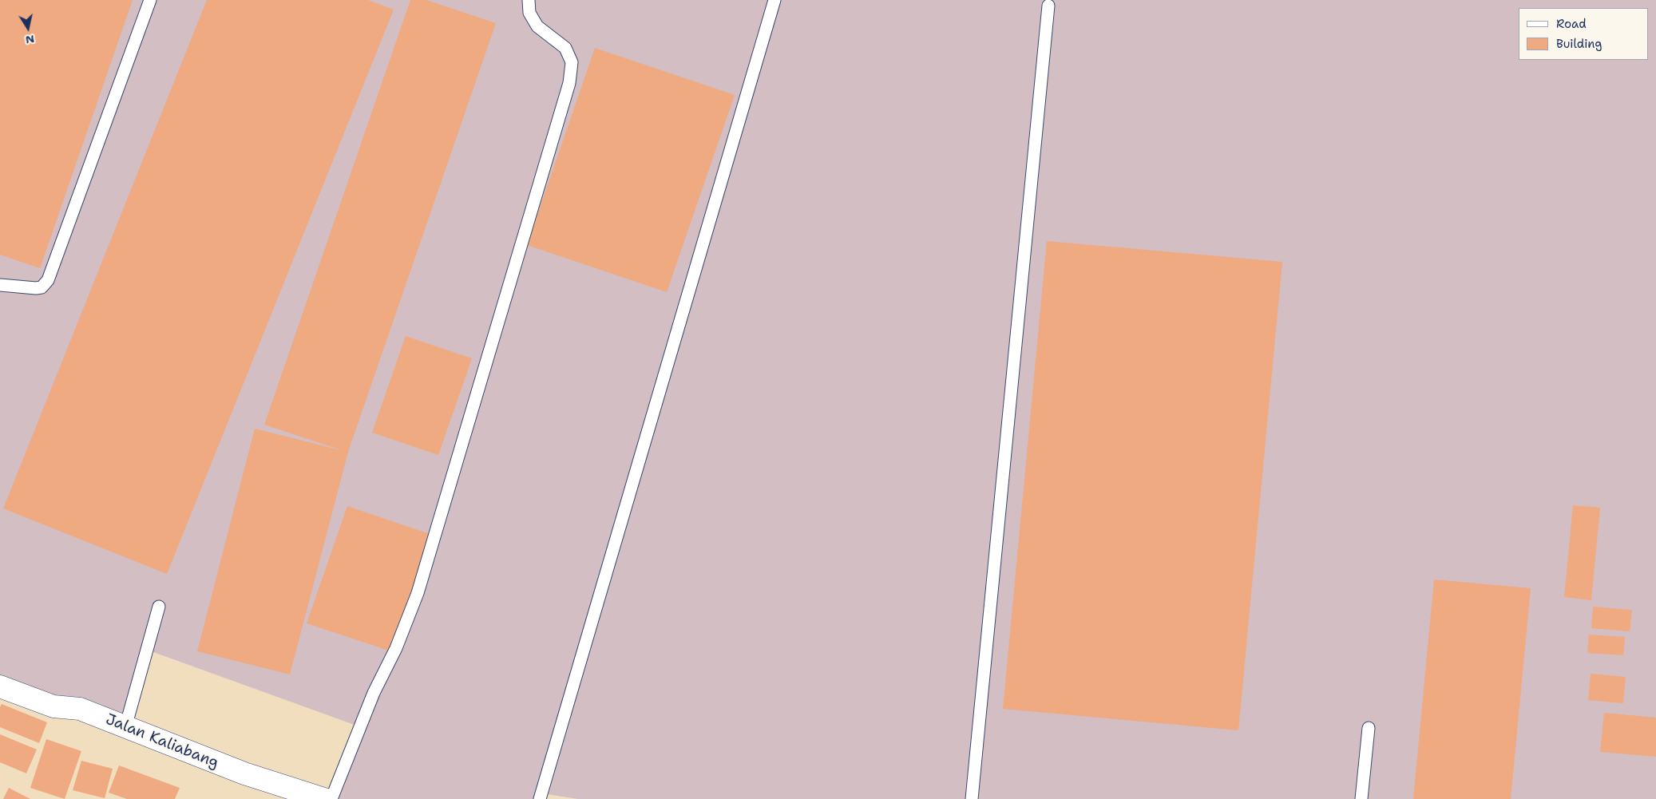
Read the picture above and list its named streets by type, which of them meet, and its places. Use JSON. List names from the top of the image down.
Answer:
{
  "streets": {
    "main road": ["Jalan Kaliabang"]
  },
  "legend": ["Road", "Building"],
  "north": "bottom"
}
